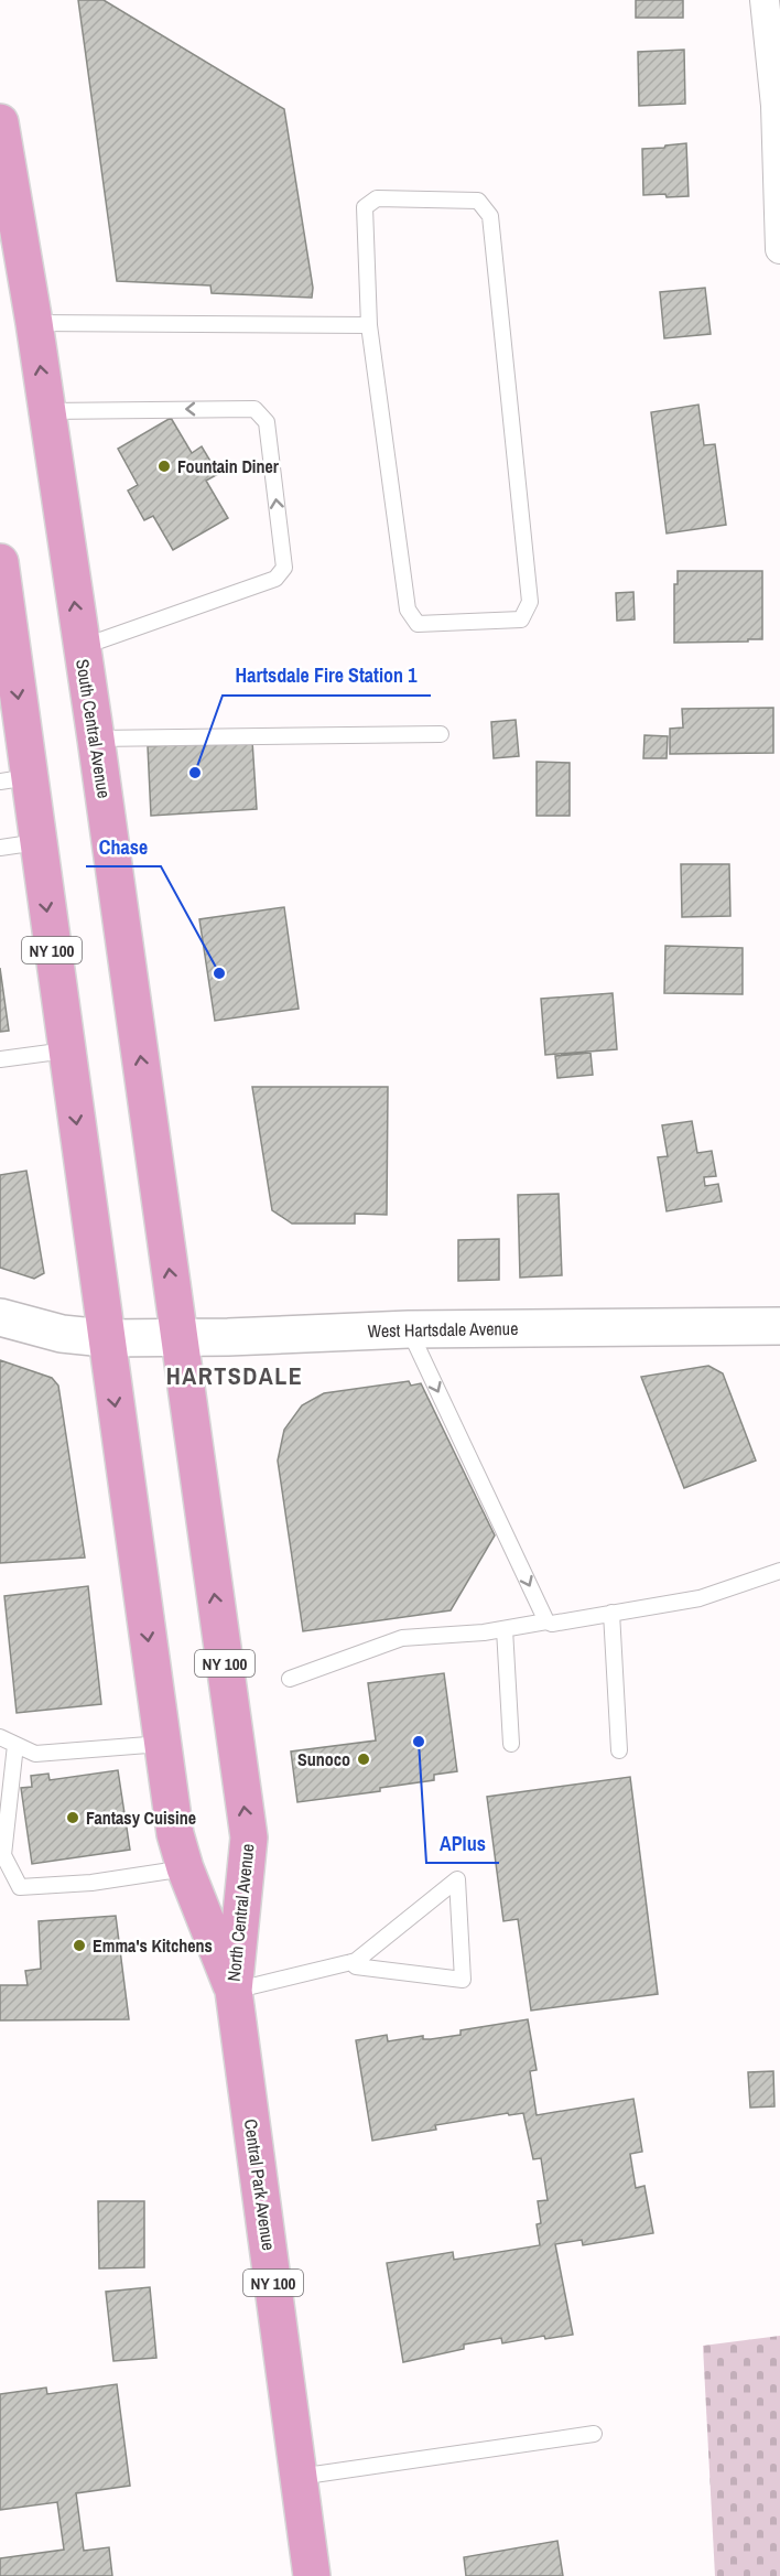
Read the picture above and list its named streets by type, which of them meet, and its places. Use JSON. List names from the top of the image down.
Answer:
{
  "streets": {
    "main road": [
      "South Central Avenue",
      "NY 100",
      "West Hartsdale Avenue",
      "North Central Avenue",
      "Central Park Avenue"
    ]
  },
  "crossings": [
    ["South Central Avenue", "West Hartsdale Avenue"],
    ["South Central Avenue", "North Central Avenue"],
    ["NY 100", "West Hartsdale Avenue"],
    ["NY 100", "North Central Avenue"],
    ["West Hartsdale Avenue", "North Central Avenue"],
    ["North Central Avenue", "Central Park Avenue"]
  ],
  "districts": ["HARTSDALE"],
  "places": [
    "Fountain Diner",
    "Hartsdale Fire Station 1",
    "Chase",
    "APlus",
    "Sunoco",
    "Fantasy Cuisine",
    "Emma's Kitchens"
  ]
}
